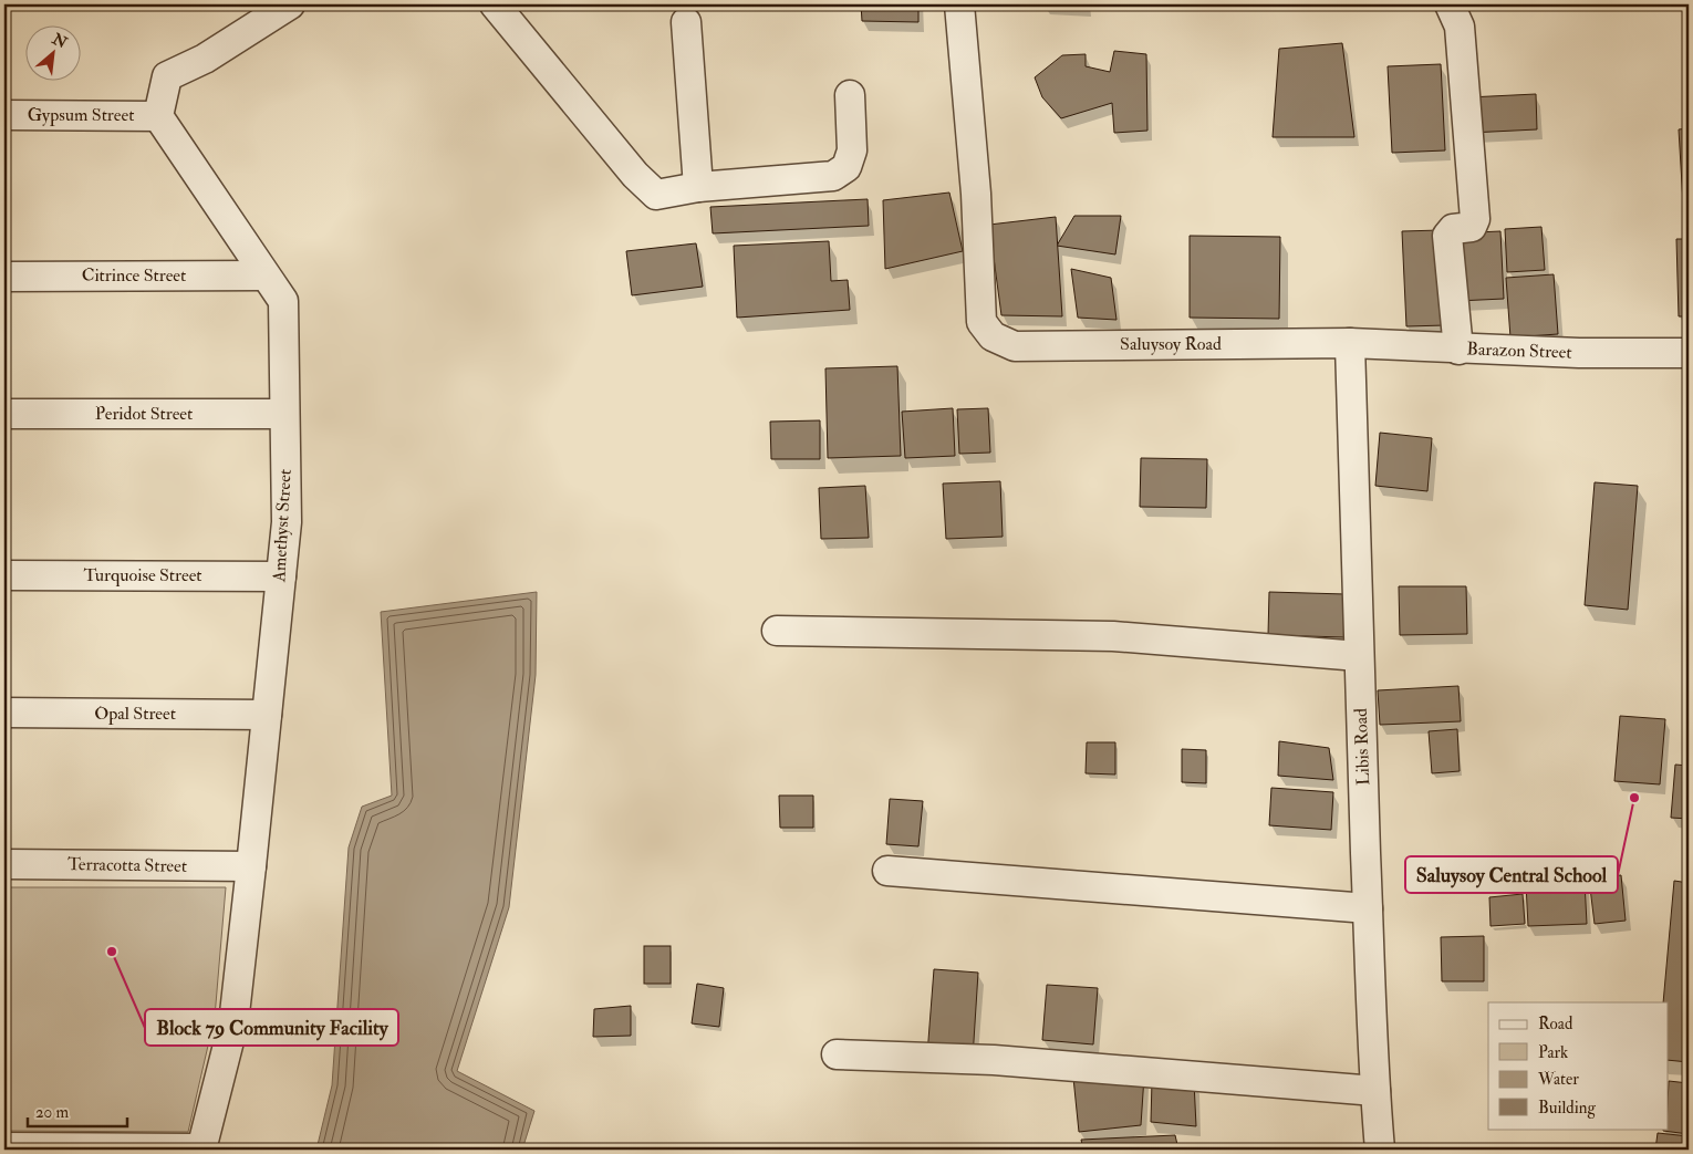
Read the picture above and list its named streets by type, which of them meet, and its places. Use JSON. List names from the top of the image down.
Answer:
{
  "streets": {
    "street": [
      "Gypsum Street",
      "Citrince Street",
      "Saluysoy Road",
      "Barazon Street",
      "Peridot Street",
      "Amethyst Street",
      "Turquoise Street",
      "Opal Street",
      "Libis Road",
      "Terracotta Street"
    ]
  },
  "crossings": [
    ["Gypsum Street", "Amethyst Street"],
    ["Citrince Street", "Amethyst Street"],
    ["Saluysoy Road", "Barazon Street"],
    ["Saluysoy Road", "Libis Road"],
    ["Barazon Street", "Libis Road"],
    ["Peridot Street", "Amethyst Street"],
    ["Amethyst Street", "Turquoise Street"],
    ["Amethyst Street", "Opal Street"],
    ["Amethyst Street", "Terracotta Street"]
  ],
  "places": ["Saluysoy Central School", "Block 79 Community Facility"],
  "legend": [
    "Road",
    "Park",
    "Water",
    "Building"
  ],
  "scale_bar": "20 m",
  "north": "top right"
}
